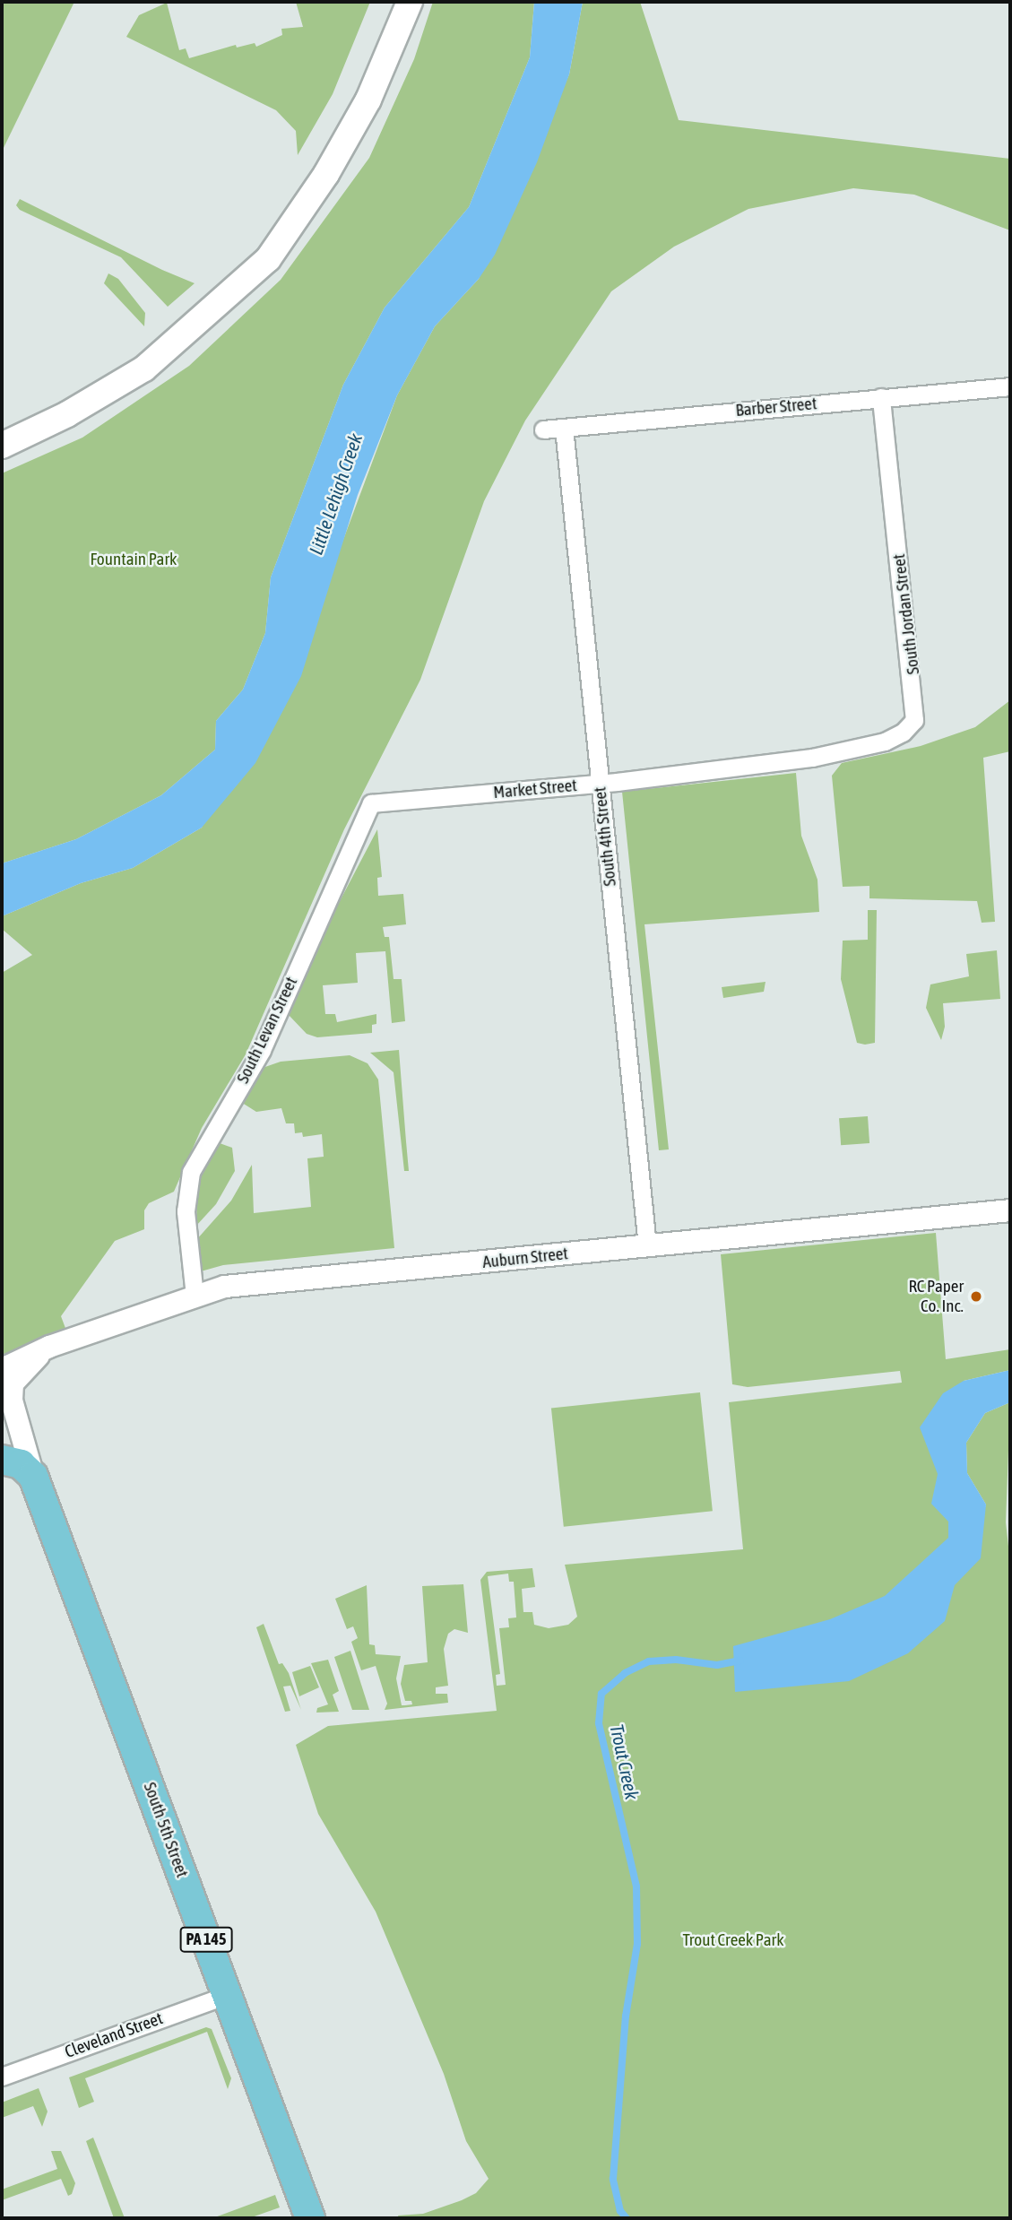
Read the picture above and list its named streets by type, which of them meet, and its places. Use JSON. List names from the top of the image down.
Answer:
{
  "streets": {
    "main road": ["South 5th Street", "PA 145"],
    "street": [
      "Barber Street",
      "South Jordan Street",
      "Market Street",
      "South 4th Street",
      "South Levan Street",
      "Auburn Street",
      "Cleveland Street"
    ]
  },
  "crossings": [
    ["Barber Street", "South Jordan Street"],
    ["Barber Street", "South 4th Street"],
    ["South Jordan Street", "Market Street"],
    ["Market Street", "South 4th Street"],
    ["Market Street", "South Levan Street"],
    ["South 4th Street", "Auburn Street"],
    ["South Levan Street", "Auburn Street"],
    ["Auburn Street", "South 5th Street"],
    ["South 5th Street", "Cleveland Street"]
  ],
  "water": ["Little Lehigh Creek", "Trout Creek"],
  "parks": ["Fountain Park", "Trout Creek Park"],
  "places": ["RC Paper Co. Inc."]
}
